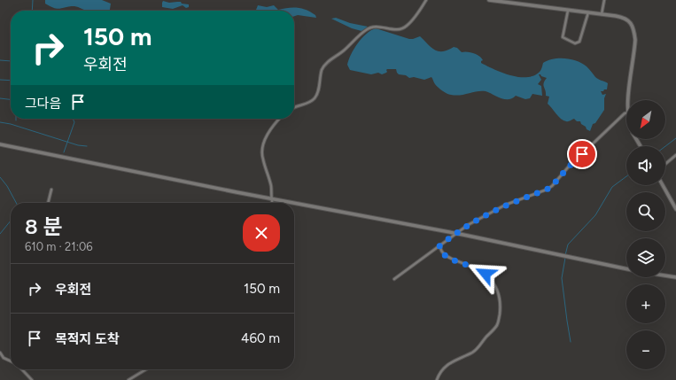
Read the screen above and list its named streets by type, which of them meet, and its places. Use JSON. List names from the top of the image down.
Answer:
{
  "north": "bottom left",
  "page": {
    "turn": ["150 m", "우회전"],
    "then": "그다음",
    "map_buttons": ["+", "−"],
    "heading": ["8 분", "610 m · 21:06"],
    "list": [
      {
        "name": "우회전",
        "value": "150 m"
      },
      {
        "name": "목적지 도착",
        "value": "460 m"
      }
    ]
  }
}
